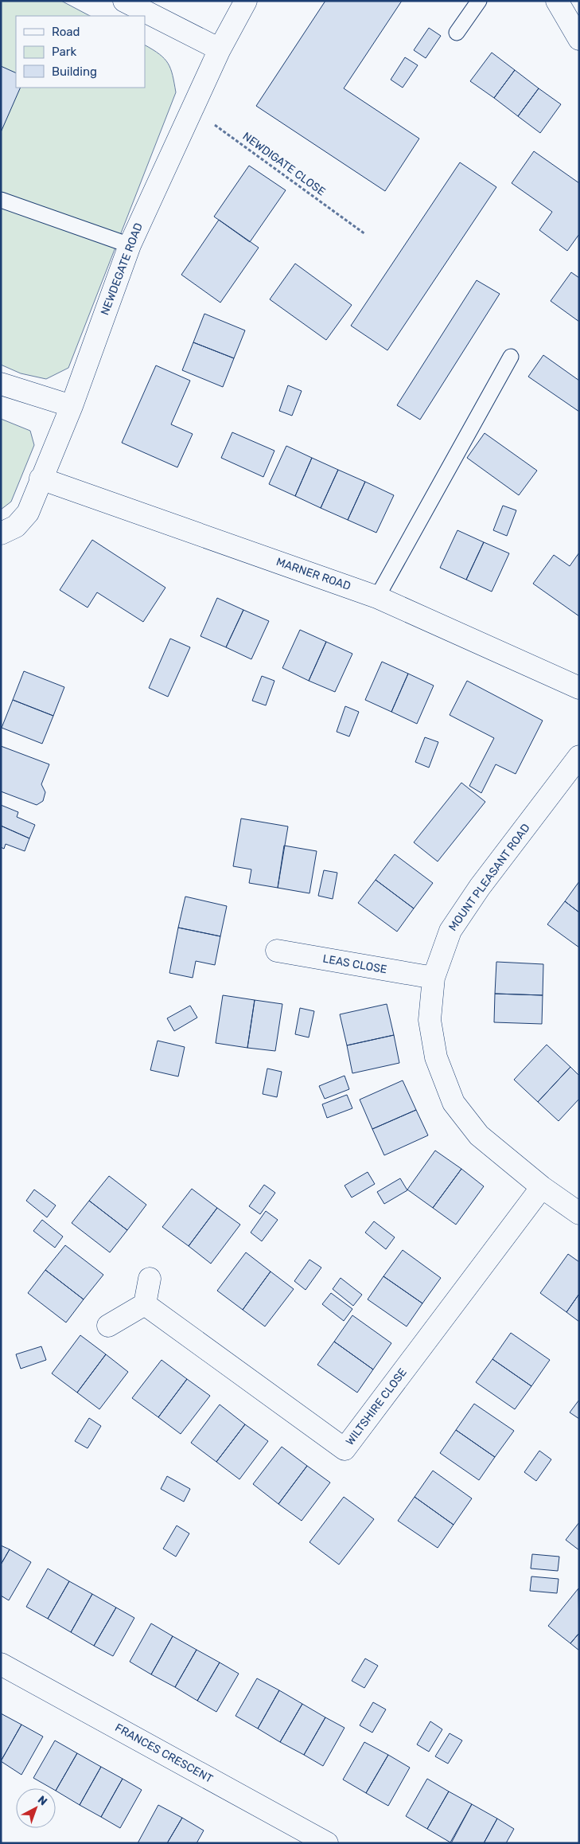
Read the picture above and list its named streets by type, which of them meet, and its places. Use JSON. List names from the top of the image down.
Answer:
{
  "streets": {
    "street": [
      "NEWDEGATE ROAD",
      "MARNER ROAD",
      "MOUNT PLEASANT ROAD",
      "LEAS CLOSE",
      "WILTSHIRE CLOSE",
      "FRANCES CRESCENT"
    ],
    "path": ["NEWDIGATE CLOSE"]
  },
  "crossings": [
    ["NEWDIGATE CLOSE", "NEWDEGATE ROAD"],
    ["NEWDEGATE ROAD", "MARNER ROAD"],
    ["MOUNT PLEASANT ROAD", "LEAS CLOSE"],
    ["MOUNT PLEASANT ROAD", "WILTSHIRE CLOSE"]
  ],
  "legend": ["Road", "Park", "Building"],
  "north": "top right"
}
